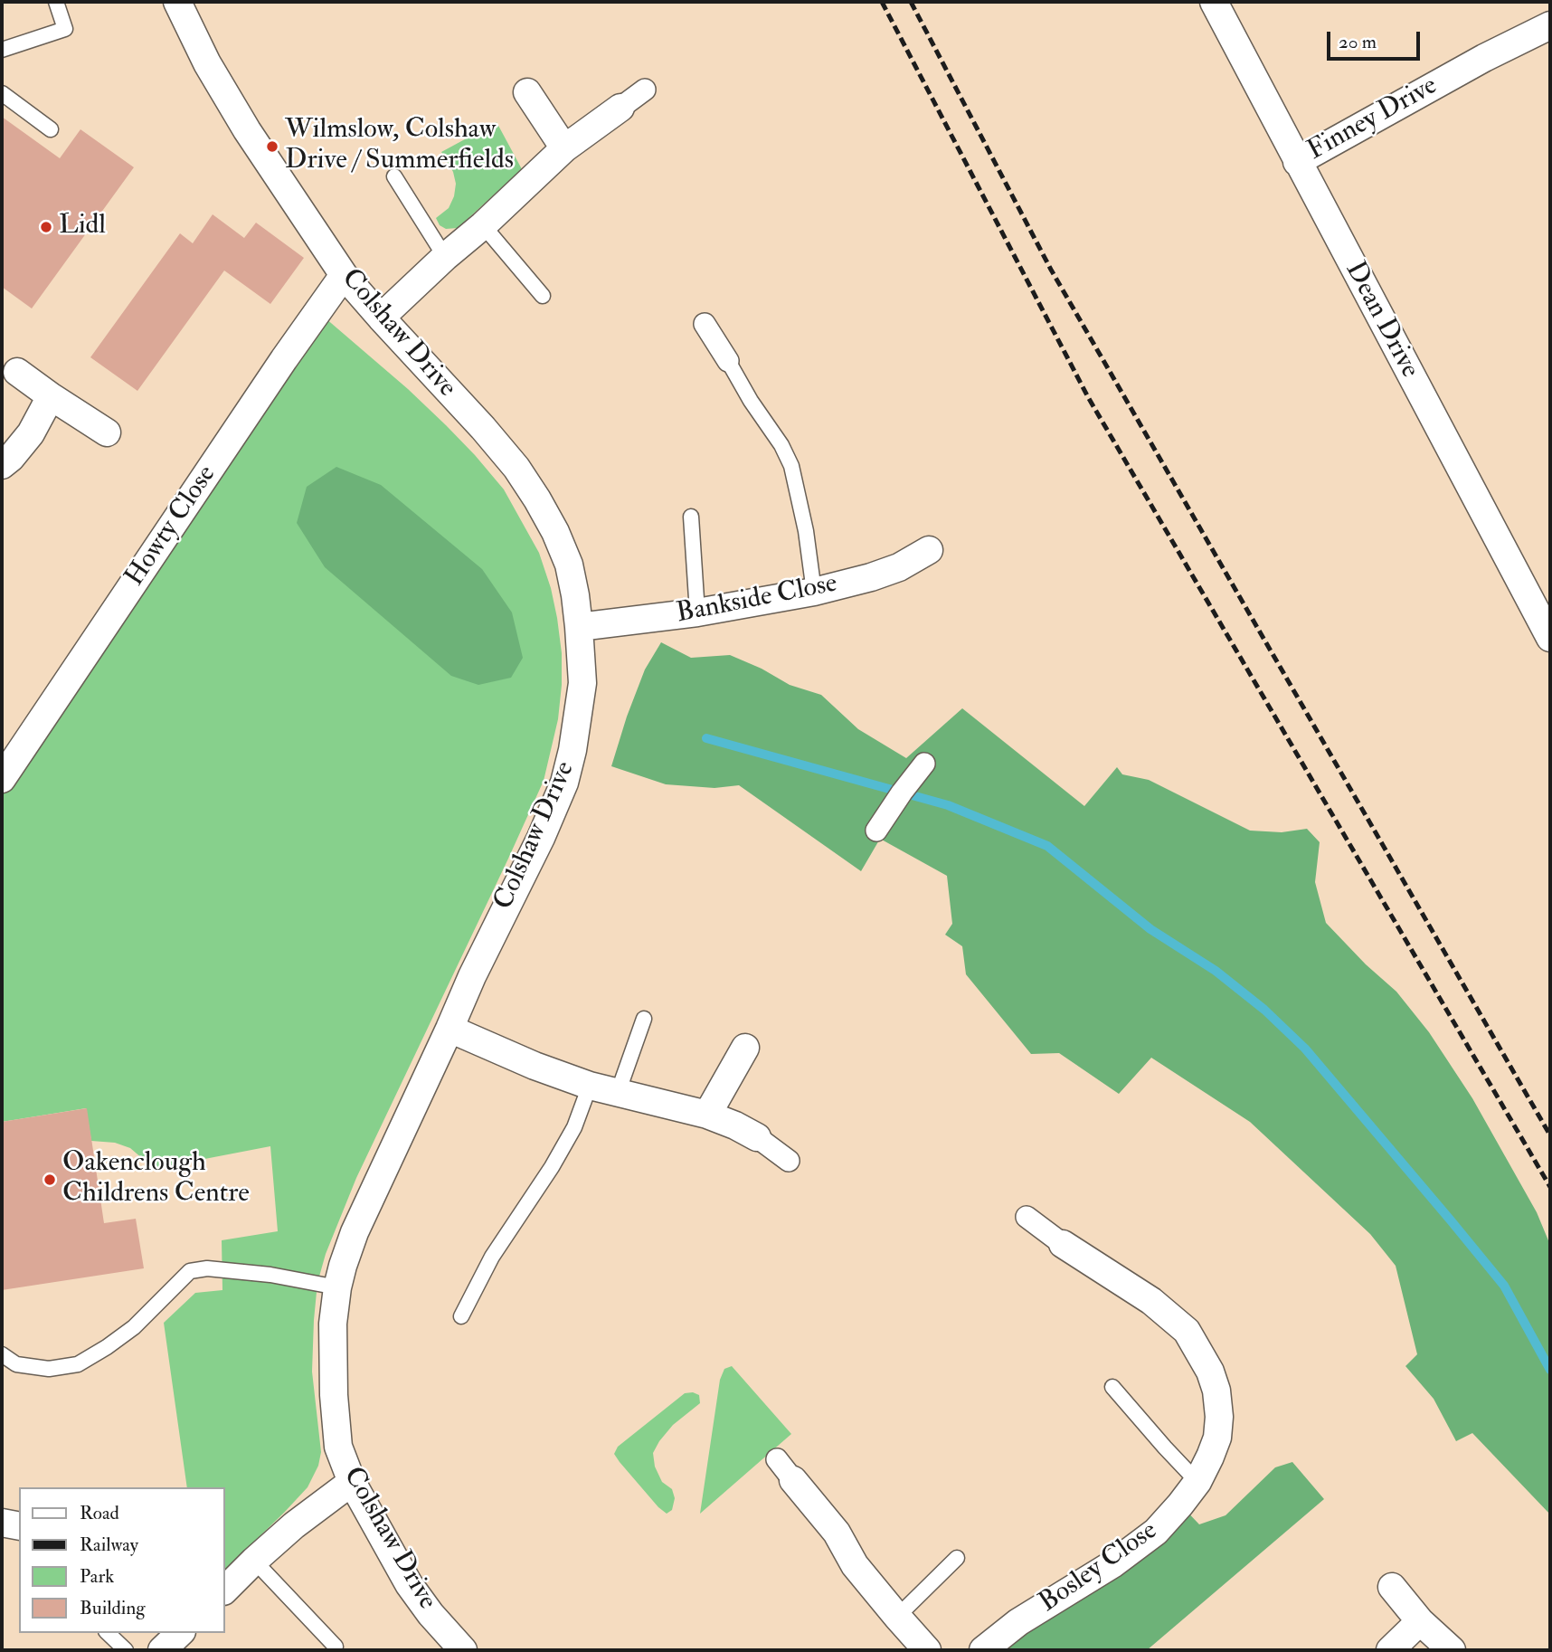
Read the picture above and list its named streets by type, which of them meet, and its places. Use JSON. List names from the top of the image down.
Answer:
{
  "streets": {
    "street": [
      "Finney Drive",
      "Dean Drive",
      "Colshaw Drive",
      "Howty Close",
      "Bankside Close",
      "Bosley Close"
    ]
  },
  "crossings": [
    ["Finney Drive", "Dean Drive"],
    ["Colshaw Drive", "Howty Close"],
    ["Colshaw Drive", "Bankside Close"]
  ],
  "places": ["Wilmslow, Colshaw Drive / Summerfields", "Lidl", "Oakenclough Childrens Centre"],
  "legend": [
    "Road",
    "Railway",
    "Park",
    "Building"
  ],
  "scale_bar": "20 m"
}
